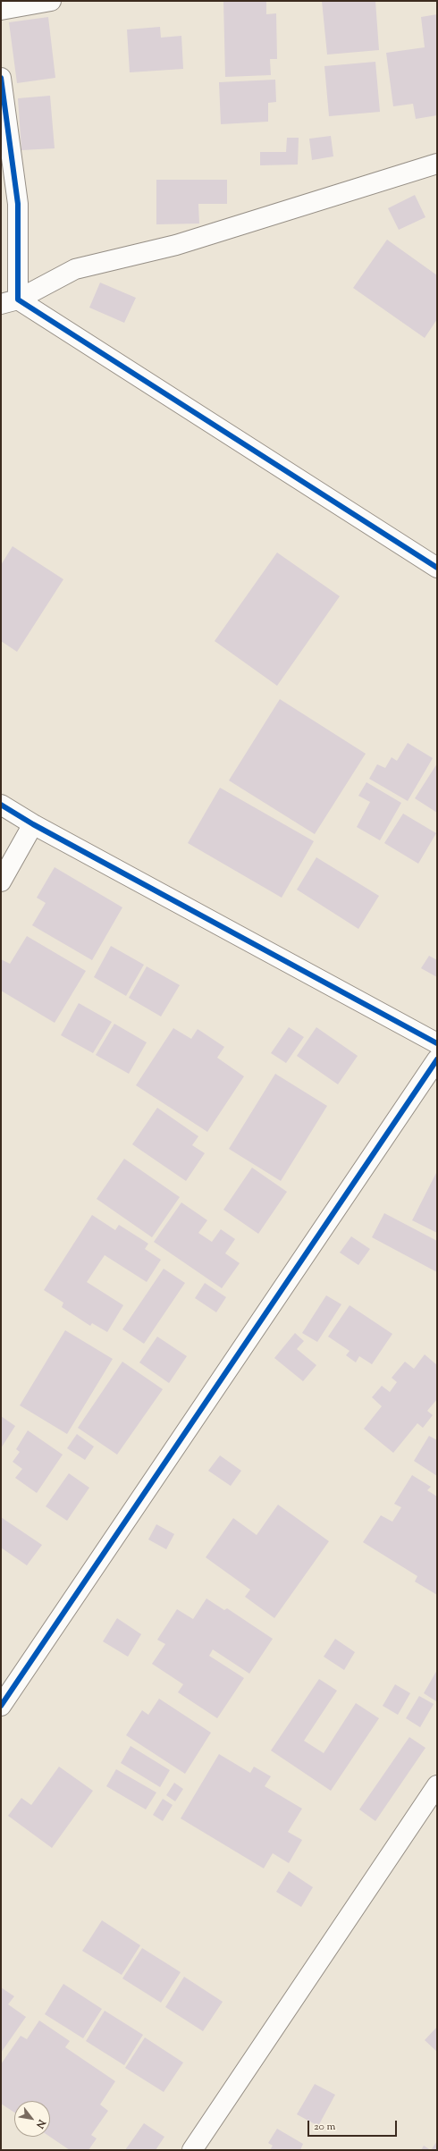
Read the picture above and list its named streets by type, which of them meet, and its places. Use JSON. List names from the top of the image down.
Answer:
{
  "scale_bar": "20 m",
  "north": "bottom right"
}
